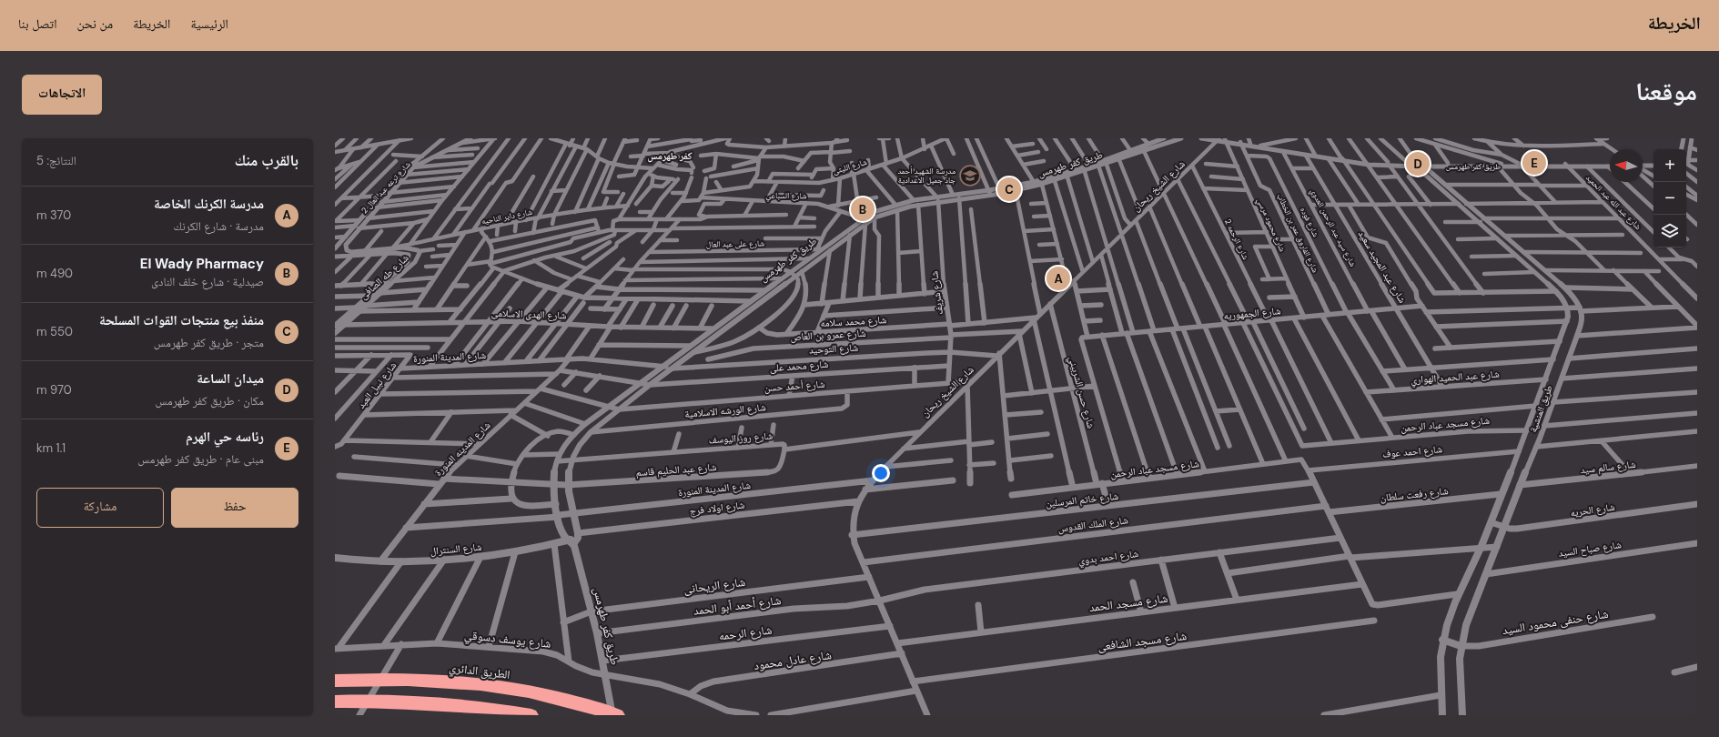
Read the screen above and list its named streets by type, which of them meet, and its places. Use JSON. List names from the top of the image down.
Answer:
{
  "streets": {
    "highway": ["الطريق الدائري"],
    "street": [
      "طريق كفر طهرمس",
      "شارع الليثى",
      "شارع الشيخ ريحان",
      "شارع ترعه عبد العال 2",
      "شارع السباعي",
      "شارع عبد الله عبد الحميد",
      "شارع داير الناحيه",
      "شارع فوده",
      "شارع محمود مرسي",
      "شارع سيد عبد الرحمن العدوي",
      "شارع الفاروق عمر بن الخطاب",
      "شارع الرحمه 2",
      "شارع على عبد العال",
      "شارع عبد المجيد سعيد",
      "شارع طه الصافى",
      "شارع شريف",
      "شارع الجمهوريه",
      "شارع الهدى الاسلامى",
      "شارع محمد سلامه",
      "شارع عمرو بن العاص",
      "شارع التوحيد",
      "شارع المدينة المنورة",
      "شارع محمد على",
      "شارع عبد الحميد الهواري",
      "شارع نبيل العبد",
      "شارع أحمد حسن",
      "شارع حسن الشربيني",
      "طريق المنشية",
      "شارع الورشه الاسلامية",
      "شارع مسجد عباد الرحمن",
      "شارع روز اليوسف",
      "شارع المدينه المنورة",
      "شارع احمد عوف",
      "شارع سالم سيد",
      "شارع عبد الحليم قاسم",
      "شارع رفعت سلطان",
      "شارع خاتم المرسلين",
      "شارع اولاد فرج",
      "شارع الحريه",
      "شارع الملك القدوس",
      "شارع السنترال",
      "شارع صباح السيد",
      "شارع احمد بدوي",
      "شارع الريحانى",
      "شارع مسجد الحمد",
      "شارع أحمد أبو الحمد",
      "شارع حنفى محمود السيد",
      "شارع الرحمه",
      "شارع يوسف دسوقي",
      "شارع مسجد الشافعى",
      "شارع عادل محمود"
    ]
  },
  "crossings": [
    ["طريق كفر طهرمس", "شارع الشيخ ريحان"],
    ["طريق كفر طهرمس", "شارع السباعي"],
    ["طريق كفر طهرمس", "شارع عبد الله عبد الحميد"],
    ["طريق كفر طهرمس", "شارع محمود مرسي"],
    ["طريق كفر طهرمس", "شارع سيد عبد الرحمن العدوي"],
    ["طريق كفر طهرمس", "شارع الفاروق عمر بن الخطاب"],
    ["طريق كفر طهرمس", "شارع على عبد العال"],
    ["طريق كفر طهرمس", "شارع عبد المجيد سعيد"],
    ["طريق كفر طهرمس", "شارع شريف"],
    ["طريق كفر طهرمس", "شارع الهدى الاسلامى"],
    ["طريق كفر طهرمس", "شارع التوحيد"],
    ["طريق كفر طهرمس", "شارع المدينة المنورة"],
    ["طريق كفر طهرمس", "شارع محمد على"],
    ["طريق كفر طهرمس", "شارع أحمد حسن"],
    ["طريق كفر طهرمس", "شارع الورشه الاسلامية"],
    ["طريق كفر طهرمس", "شارع روز اليوسف"],
    ["طريق كفر طهرمس", "شارع عبد الحليم قاسم"],
    ["طريق كفر طهرمس", "شارع اولاد فرج"],
    ["طريق كفر طهرمس", "شارع السنترال"],
    ["طريق كفر طهرمس", "شارع الريحانى"],
    ["طريق كفر طهرمس", "شارع أحمد أبو الحمد"],
    ["طريق كفر طهرمس", "شارع الرحمه"],
    ["طريق كفر طهرمس", "شارع يوسف دسوقي"],
    ["شارع الشيخ ريحان", "شارع محمود مرسي"],
    ["شارع الشيخ ريحان", "شارع الرحمه 2"],
    ["شارع الشيخ ريحان", "شارع محمد سلامه"],
    ["شارع الشيخ ريحان", "شارع عمرو بن العاص"],
    ["شارع الشيخ ريحان", "شارع التوحيد"],
    ["شارع الشيخ ريحان", "شارع المدينة المنورة"],
    ["شارع الشيخ ريحان", "شارع أحمد حسن"],
    ["شارع الشيخ ريحان", "شارع حسن الشربيني"],
    ["شارع الشيخ ريحان", "شارع روز اليوسف"],
    ["شارع الشيخ ريحان", "شارع خاتم المرسلين"],
    ["شارع الشيخ ريحان", "شارع اولاد فرج"],
    ["شارع الشيخ ريحان", "شارع الملك القدوس"],
    ["شارع الشيخ ريحان", "شارع احمد بدوي"],
    ["شارع الشيخ ريحان", "شارع الريحانى"],
    ["شارع الشيخ ريحان", "شارع مسجد الحمد"],
    ["شارع الشيخ ريحان", "شارع أحمد أبو الحمد"],
    ["شارع الشيخ ريحان", "شارع الرحمه"],
    ["شارع الشيخ ريحان", "شارع مسجد الشافعى"],
    ["شارع الشيخ ريحان", "شارع عادل محمود"],
    ["شارع ترعه عبد العال 2", "شارع طه الصافى"],
    ["شارع داير الناحيه", "شارع طه الصافى"],
    ["شارع فوده", "شارع الفاروق عمر بن الخطاب"],
    ["شارع فوده", "شارع الجمهوريه"],
    ["شارع محمود مرسي", "شارع الجمهوريه"],
    ["شارع سيد عبد الرحمن العدوي", "شارع الجمهوريه"],
    ["شارع الفاروق عمر بن الخطاب", "شارع الجمهوريه"],
    ["شارع الرحمه 2", "شارع الجمهوريه"],
    ["شارع الرحمه 2", "شارع مسجد عباد الرحمن"],
    ["شارع عبد المجيد سعيد", "شارع الجمهوريه"],
    ["شارع عبد المجيد سعيد", "شارع عبد الحميد الهواري"],
    ["شارع طه الصافى", "شارع الهدى الاسلامى"],
    ["شارع شريف", "شارع محمد سلامه"],
    ["شارع شريف", "شارع عمرو بن العاص"],
    ["شارع شريف", "شارع التوحيد"],
    ["شارع شريف", "شارع محمد على"],
    ["شارع شريف", "شارع أحمد حسن"],
    ["شارع الجمهوريه", "شارع مسجد عباد الرحمن"],
    ["شارع التوحيد", "شارع المدينة المنورة"],
    ["شارع المدينة المنورة", "شارع نبيل العبد"],
    ["شارع المدينة المنورة", "شارع المدينه المنورة"],
    ["شارع محمد على", "شارع نبيل العبد"],
    ["شارع محمد على", "شارع المدينه المنورة"],
    ["شارع عبد الحميد الهواري", "طريق المنشية"],
    ["شارع نبيل العبد", "شارع أحمد حسن"],
    ["شارع أحمد حسن", "شارع الورشه الاسلامية"],
    ["شارع أحمد حسن", "شارع المدينه المنورة"],
    ["شارع حسن الشربيني", "شارع مسجد عباد الرحمن"],
    ["شارع حسن الشربيني", "شارع خاتم المرسلين"],
    ["طريق المنشية", "شارع مسجد عباد الرحمن"],
    ["طريق المنشية", "شارع احمد عوف"],
    ["طريق المنشية", "شارع سالم سيد"],
    ["طريق المنشية", "شارع رفعت سلطان"],
    ["طريق المنشية", "شارع الحريه"],
    ["طريق المنشية", "شارع صباح السيد"],
    ["طريق المنشية", "شارع حنفى محمود السيد"],
    ["شارع مسجد عباد الرحمن", "شارع احمد عوف"],
    ["شارع روز اليوسف", "شارع عبد الحليم قاسم"],
    ["شارع المدينه المنورة", "شارع عبد الحليم قاسم"],
    ["شارع المدينه المنورة", "شارع السنترال"],
    ["شارع اولاد فرج", "شارع السنترال"],
    ["شارع احمد بدوي", "شارع أحمد أبو الحمد"],
    ["شارع يوسف دسوقي", "شارع عادل محمود"]
  ],
  "districts": ["كفر طهرمس"],
  "places": {
    "school or university": ["مدرسة الشهيد أحمد جاد جميل الاعدادية"]
  },
  "north": "left",
  "page": {
    "header": "الخريطة",
    "nav": [
      "الرئيسية",
      "الخريطة",
      "من نحن",
      "اتصل بنا"
    ],
    "title": "موقعنا",
    "buttons": [
      "الاتجاهات",
      ["حفظ", "مشاركة"]
    ],
    "heading": ["بالقرب منك", "النتائج: 5"],
    "map_buttons": ["+", "−"],
    "pins": [
      "E",
      "D",
      "C",
      "B",
      "A"
    ],
    "list": [
      {
        "mark": "A",
        "name": "مدرسة الكرنك الخاصة",
        "note": "مدرسة · شارع الكرنك",
        "value": "370 m"
      },
      {
        "mark": "B",
        "name": "El Wady Pharmacy",
        "note": "صيدلية · شارع خلف النادى",
        "value": "490 m"
      },
      {
        "mark": "C",
        "name": "منفذ بيع منتجات القوات المسلحة",
        "note": "متجر · طريق كفر طهرمس",
        "value": "550 m"
      },
      {
        "mark": "D",
        "name": "ميدان الساعة",
        "note": "مكان · طريق كفر طهرمس",
        "value": "970 m"
      },
      {
        "mark": "E",
        "name": "رئاسه حي الهرم",
        "note": "مبنى عام · طريق كفر طهرمس",
        "value": "1.1 km"
      }
    ]
  }
}
